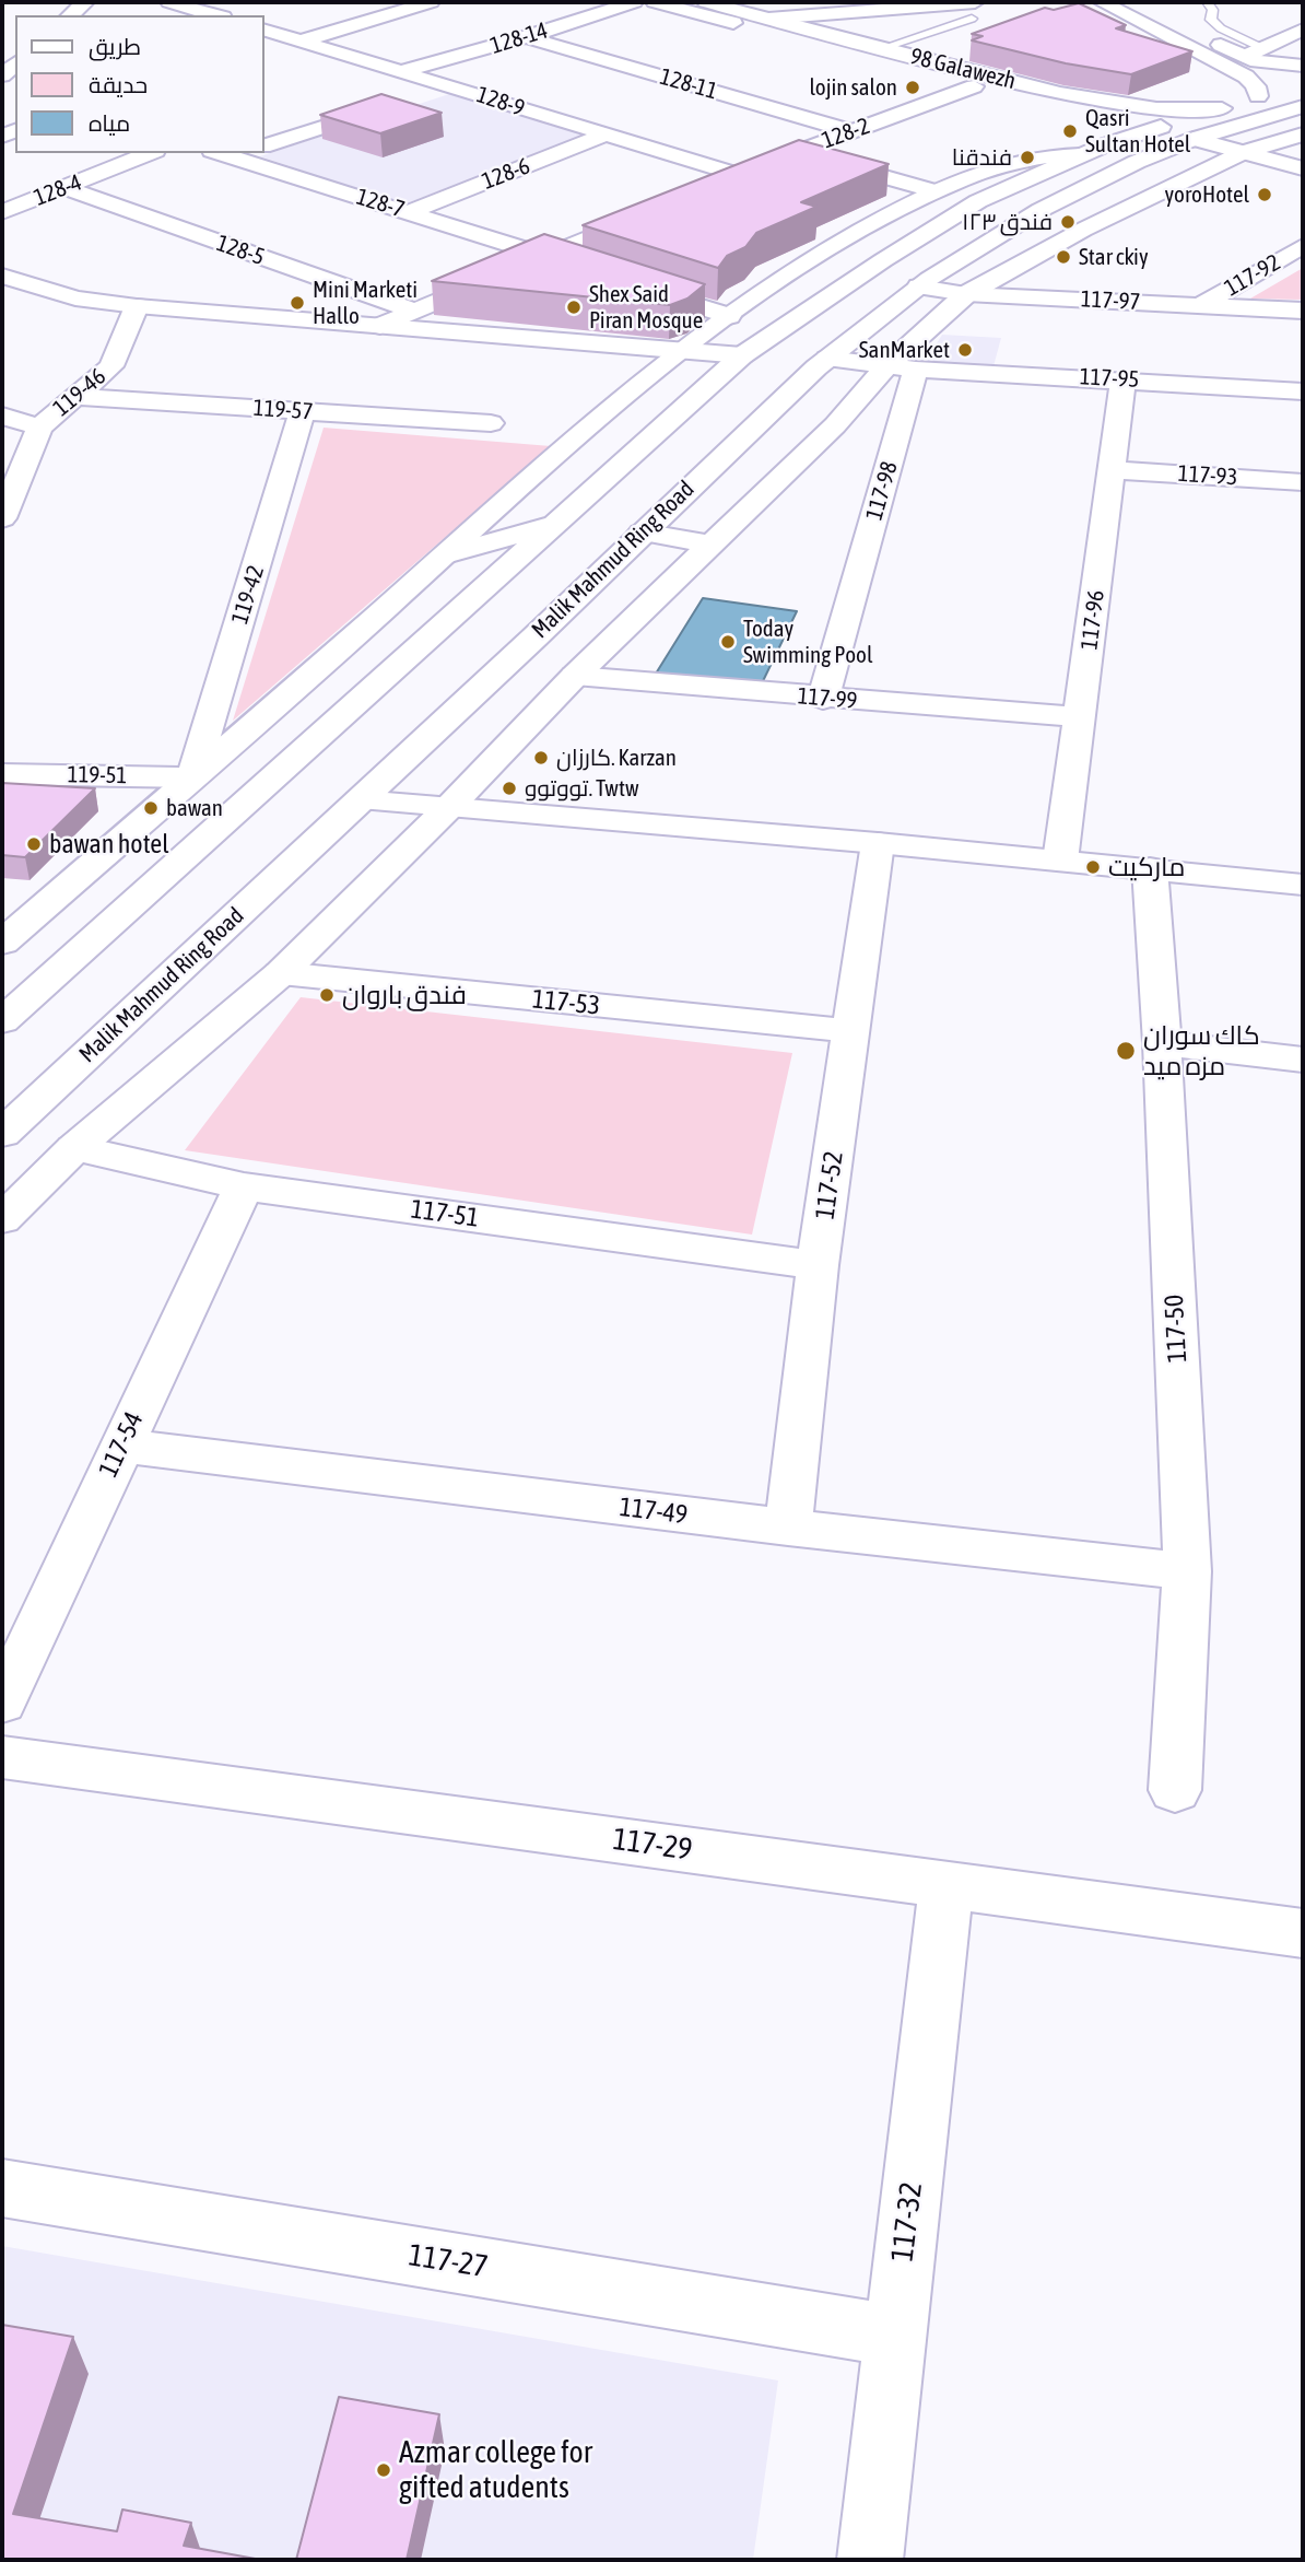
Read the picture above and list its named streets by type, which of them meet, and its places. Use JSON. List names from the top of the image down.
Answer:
{
  "streets": {
    "main road": [
      "128-14",
      "98 Galawezh",
      "128-11",
      "128-9",
      "128-2",
      "128-6",
      "128-4",
      "128-7",
      "128-5",
      "117-92",
      "117-97",
      "117-95",
      "119-46",
      "119-57",
      "117-93",
      "117-98",
      "Malik Mahmud Ring Road",
      "119-42",
      "117-96",
      "117-99",
      "119-51",
      "117-53",
      "117-52",
      "117-51",
      "117-50",
      "117-54",
      "117-49",
      "117-29",
      "117-32",
      "117-27"
    ]
  },
  "crossings": [
    ["128-14", "128-11"],
    ["128-14", "128-9"],
    ["98 Galawezh", "128-2"],
    ["98 Galawezh", "Malik Mahmud Ring Road"],
    ["128-11", "128-2"],
    ["128-9", "128-2"],
    ["128-9", "128-6"],
    ["128-6", "128-7"],
    ["128-4", "128-5"],
    ["117-92", "117-97"],
    ["117-97", "Malik Mahmud Ring Road"],
    ["117-95", "117-98"],
    ["117-95", "117-96"],
    ["119-46", "119-57"],
    ["119-57", "119-42"],
    ["117-93", "117-96"],
    ["117-98", "117-99"],
    ["119-42", "119-51"],
    ["117-96", "117-99"],
    ["117-53", "117-52"],
    ["117-52", "117-51"],
    ["117-52", "117-49"],
    ["117-51", "117-54"],
    ["117-50", "117-49"],
    ["117-54", "117-49"],
    ["117-29", "117-32"],
    ["117-32", "117-27"]
  ],
  "places": [
    "lojin salon",
    "Qasri Sultan Hotel",
    "فندقنا",
    "yoroHotel",
    "فندق ١٢٣",
    "Star ckiy",
    "Mini Marketi Hallo",
    "Shex Said Piran Mosque",
    "SanMarket",
    "Today Swimming Pool",
    "کارزان. Karzan",
    "تووتوو. Twtw",
    "bawan",
    "bawan hotel",
    "ماركيت",
    "فندق باروان",
    "كاك سوران مزه ميد",
    "Azmar college for gifted atudents"
  ],
  "legend": ["طريق", "حديقة", "مياه"]
}
